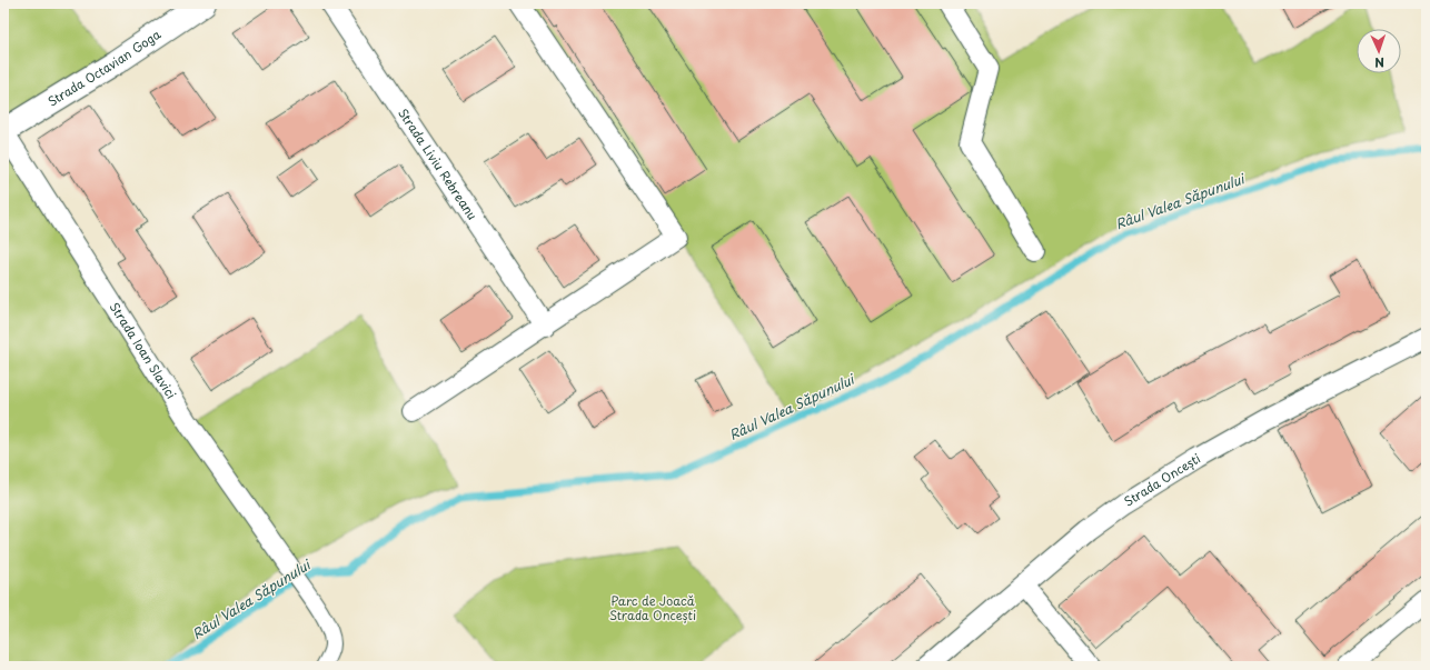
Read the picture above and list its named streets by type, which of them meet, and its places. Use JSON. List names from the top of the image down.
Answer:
{
  "streets": {
    "street": [
      "Strada Octavian Goga",
      "Strada Liviu Rebreanu",
      "Strada Ioan Slavici",
      "Strada Oncești"
    ]
  },
  "crossings": [
    ["Strada Octavian Goga", "Strada Ioan Slavici"]
  ],
  "water": ["Râul Valea Săpunului"],
  "parks": ["Parc de Joacă Strada Oncești"],
  "north": "bottom"
}
